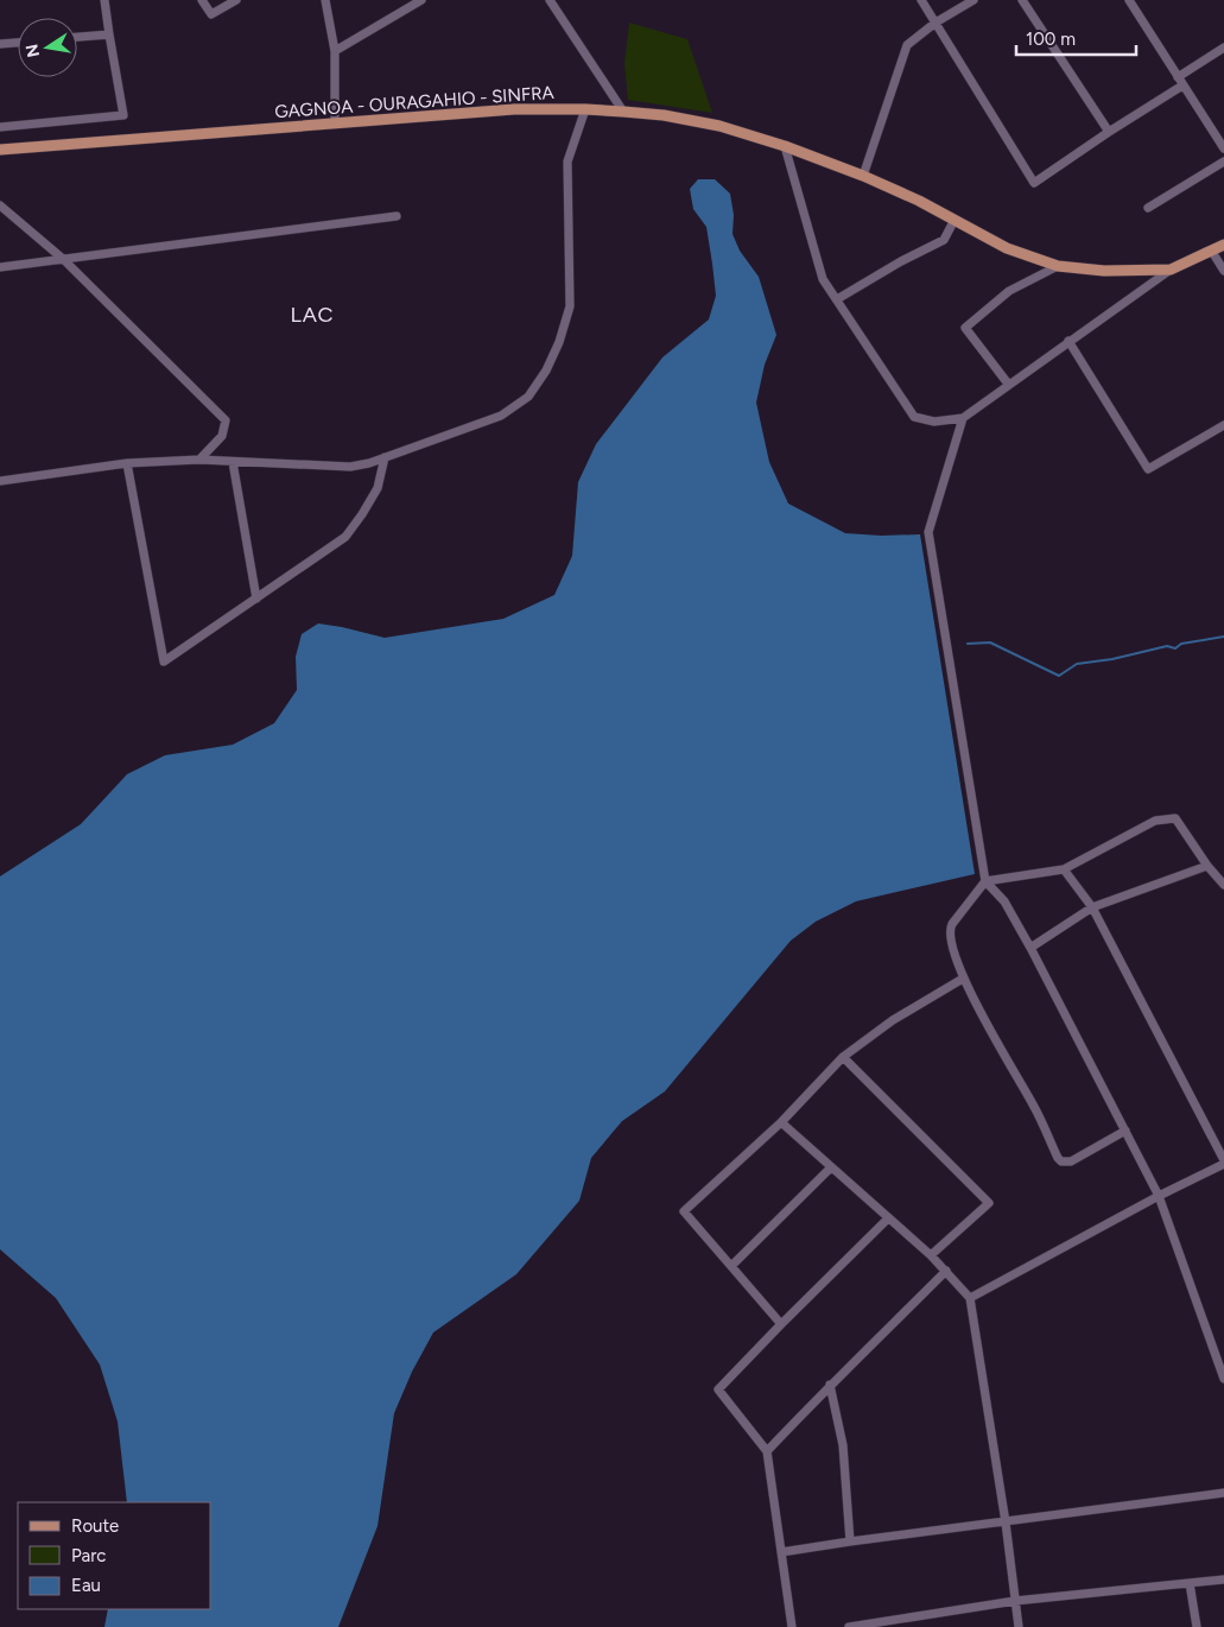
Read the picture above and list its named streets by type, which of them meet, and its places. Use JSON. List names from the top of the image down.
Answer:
{
  "streets": {
    "main road": ["GAGNOA - OURAGAHIO - SINFRA"]
  },
  "districts": ["LAC"],
  "legend": ["Route", "Parc", "Eau"],
  "scale_bar": "100 m",
  "north": "left"
}
